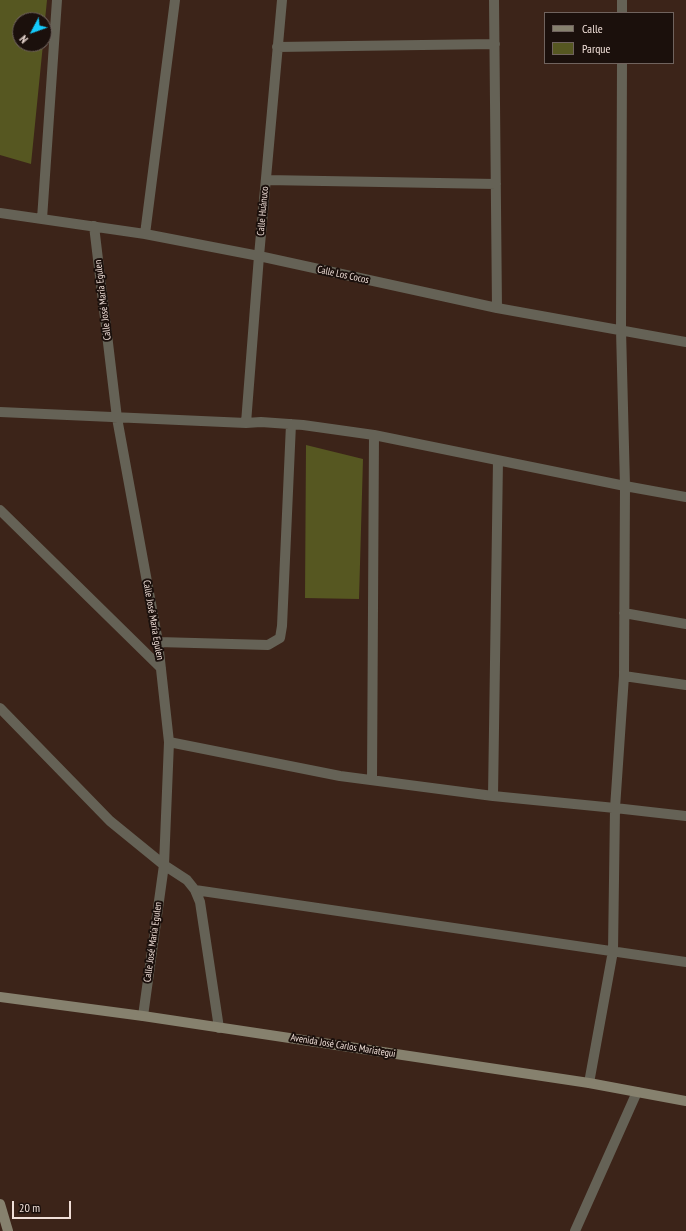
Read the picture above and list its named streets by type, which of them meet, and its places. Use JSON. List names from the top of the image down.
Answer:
{
  "streets": {
    "street": [
      "Calle Huánuco",
      "Calle Los Cocos",
      "Calle José María Egulen",
      "Avenida José Carlos Mariategui"
    ]
  },
  "crossings": [
    ["Calle Huánuco", "Calle Los Cocos"],
    ["Calle Los Cocos", "Calle José María Egulen"],
    ["Calle José María Egulen", "Avenida José Carlos Mariategui"]
  ],
  "legend": ["Calle", "Parque"],
  "scale_bar": "20 m",
  "north": "bottom left"
}
